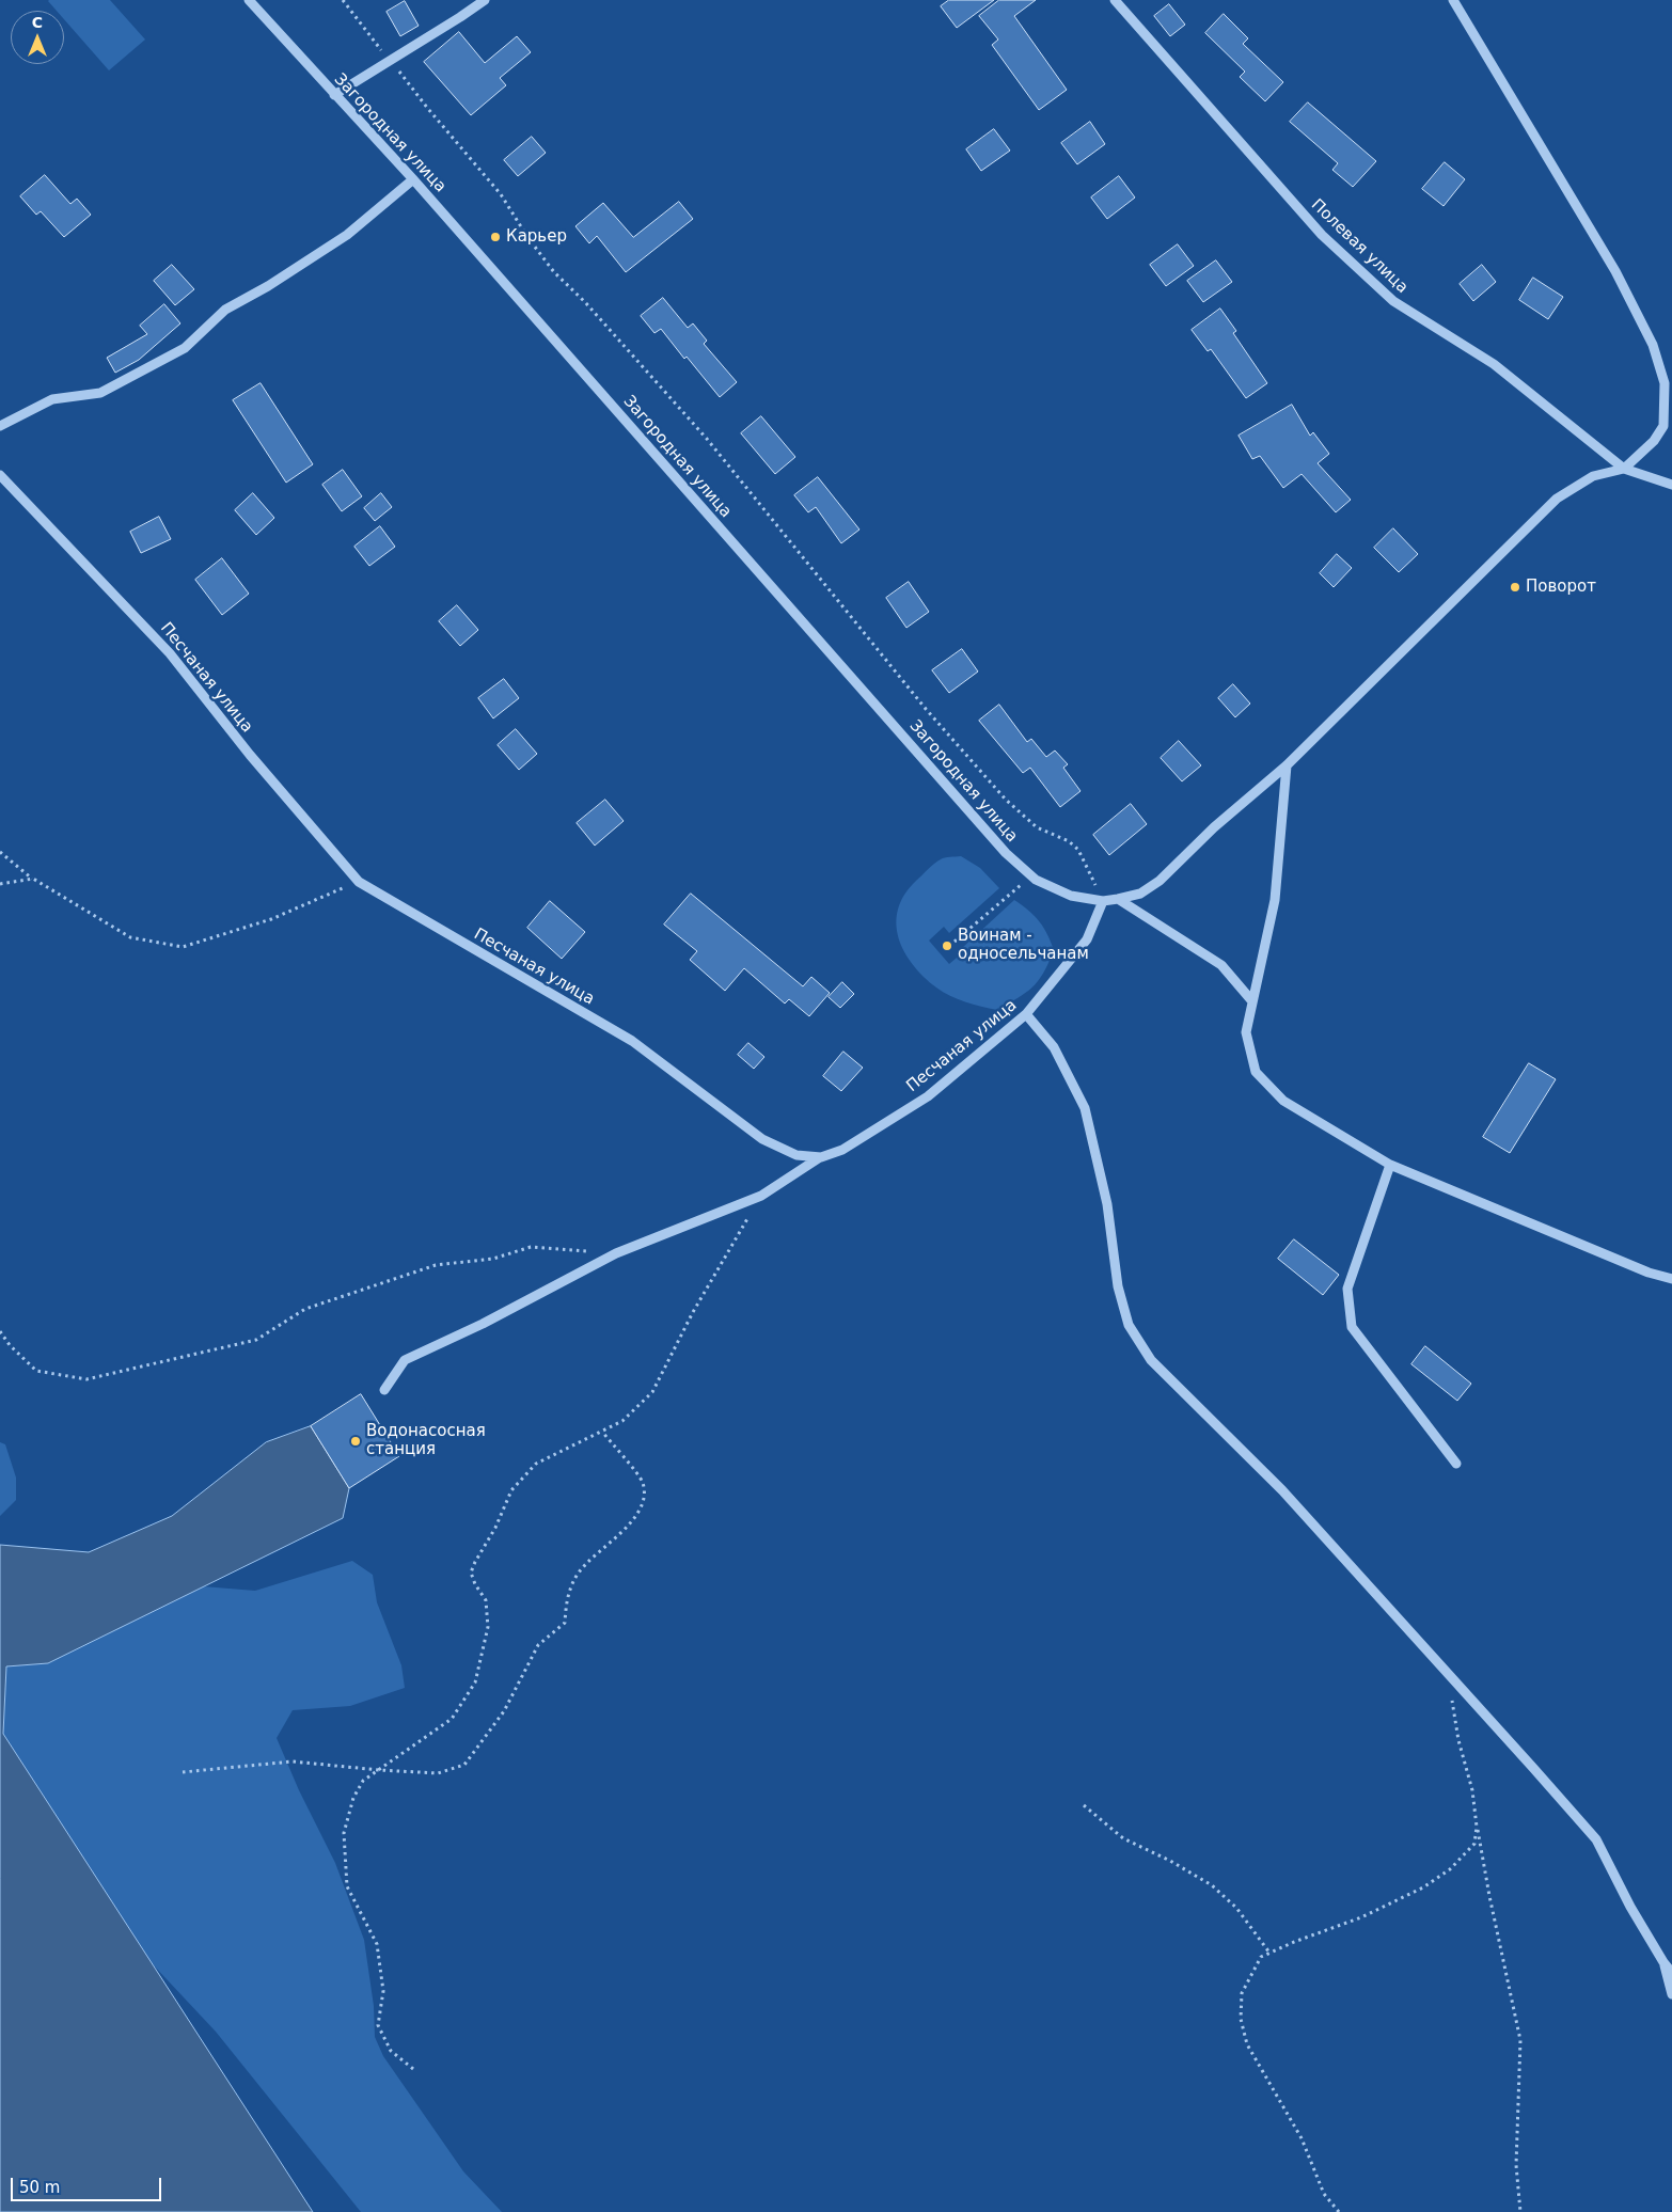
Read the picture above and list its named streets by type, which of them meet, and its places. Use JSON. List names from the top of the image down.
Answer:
{
  "streets": {
    "street": ["Загородная улица", "Полевая улица", "Песчаная улица"]
  },
  "crossings": [
    ["Загородная улица", "Полевая улица"],
    ["Загородная улица", "Песчаная улица"]
  ],
  "places": [
    "Карьер",
    "Поворот",
    "Воинам - односельчанам",
    "Водонасосная станция"
  ],
  "scale_bar": "50 m",
  "north": "top"
}
